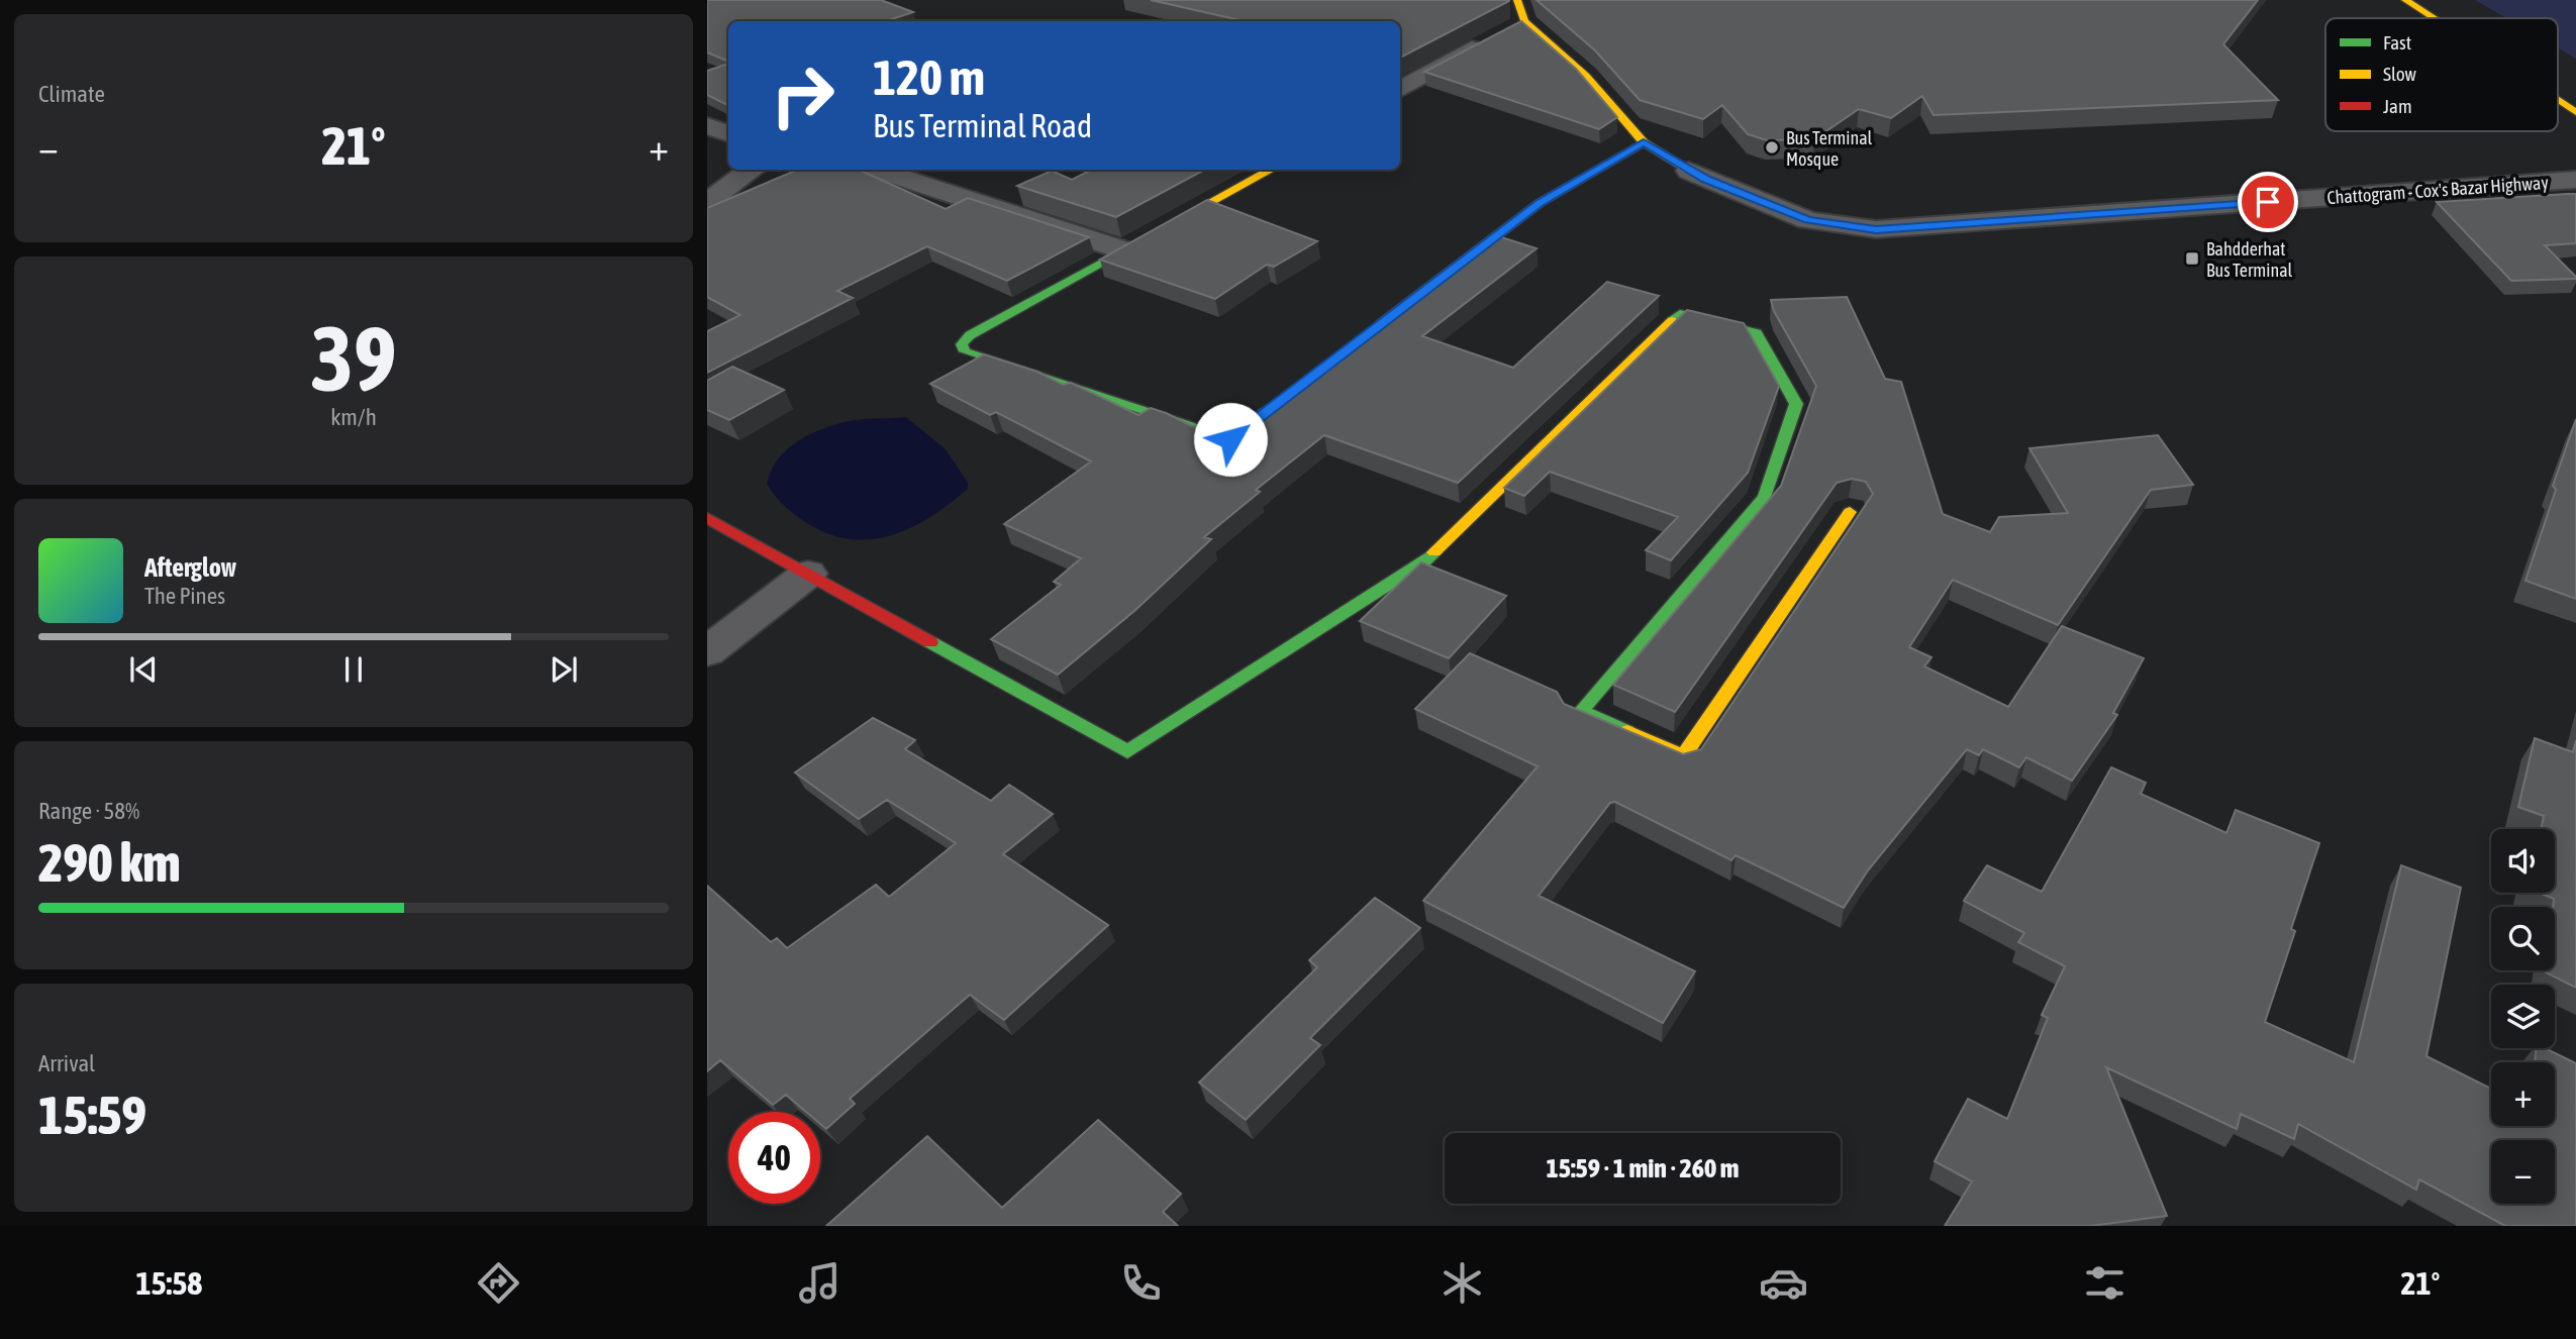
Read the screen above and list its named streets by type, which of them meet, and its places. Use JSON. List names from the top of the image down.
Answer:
{
  "streets": {
    "street": ["Chattogram - Cox's Bazar Highway"]
  },
  "places": {
    "other": ["Bus Terminal Mosque"],
    "transit": ["Bahdderhat Bus Terminal"]
  },
  "legend": ["Fast", "Slow", "Jam"],
  "page": {
    "tile": [
      "Climate",
      ["39", "km/h"],
      ["Range · 58%", "290 km"],
      ["Arrival", "15:59"]
    ],
    "turn": ["120 m", "Bus Terminal Road"],
    "heat": ["−", "21°", "+"],
    "song": ["Afterglow", "The Pines"],
    "map_buttons": ["+", "−"],
    "limit": "40",
    "trip": "15:59 · 1 min · 260 m",
    "tabs": ["15:58", "21°"]
  }
}
